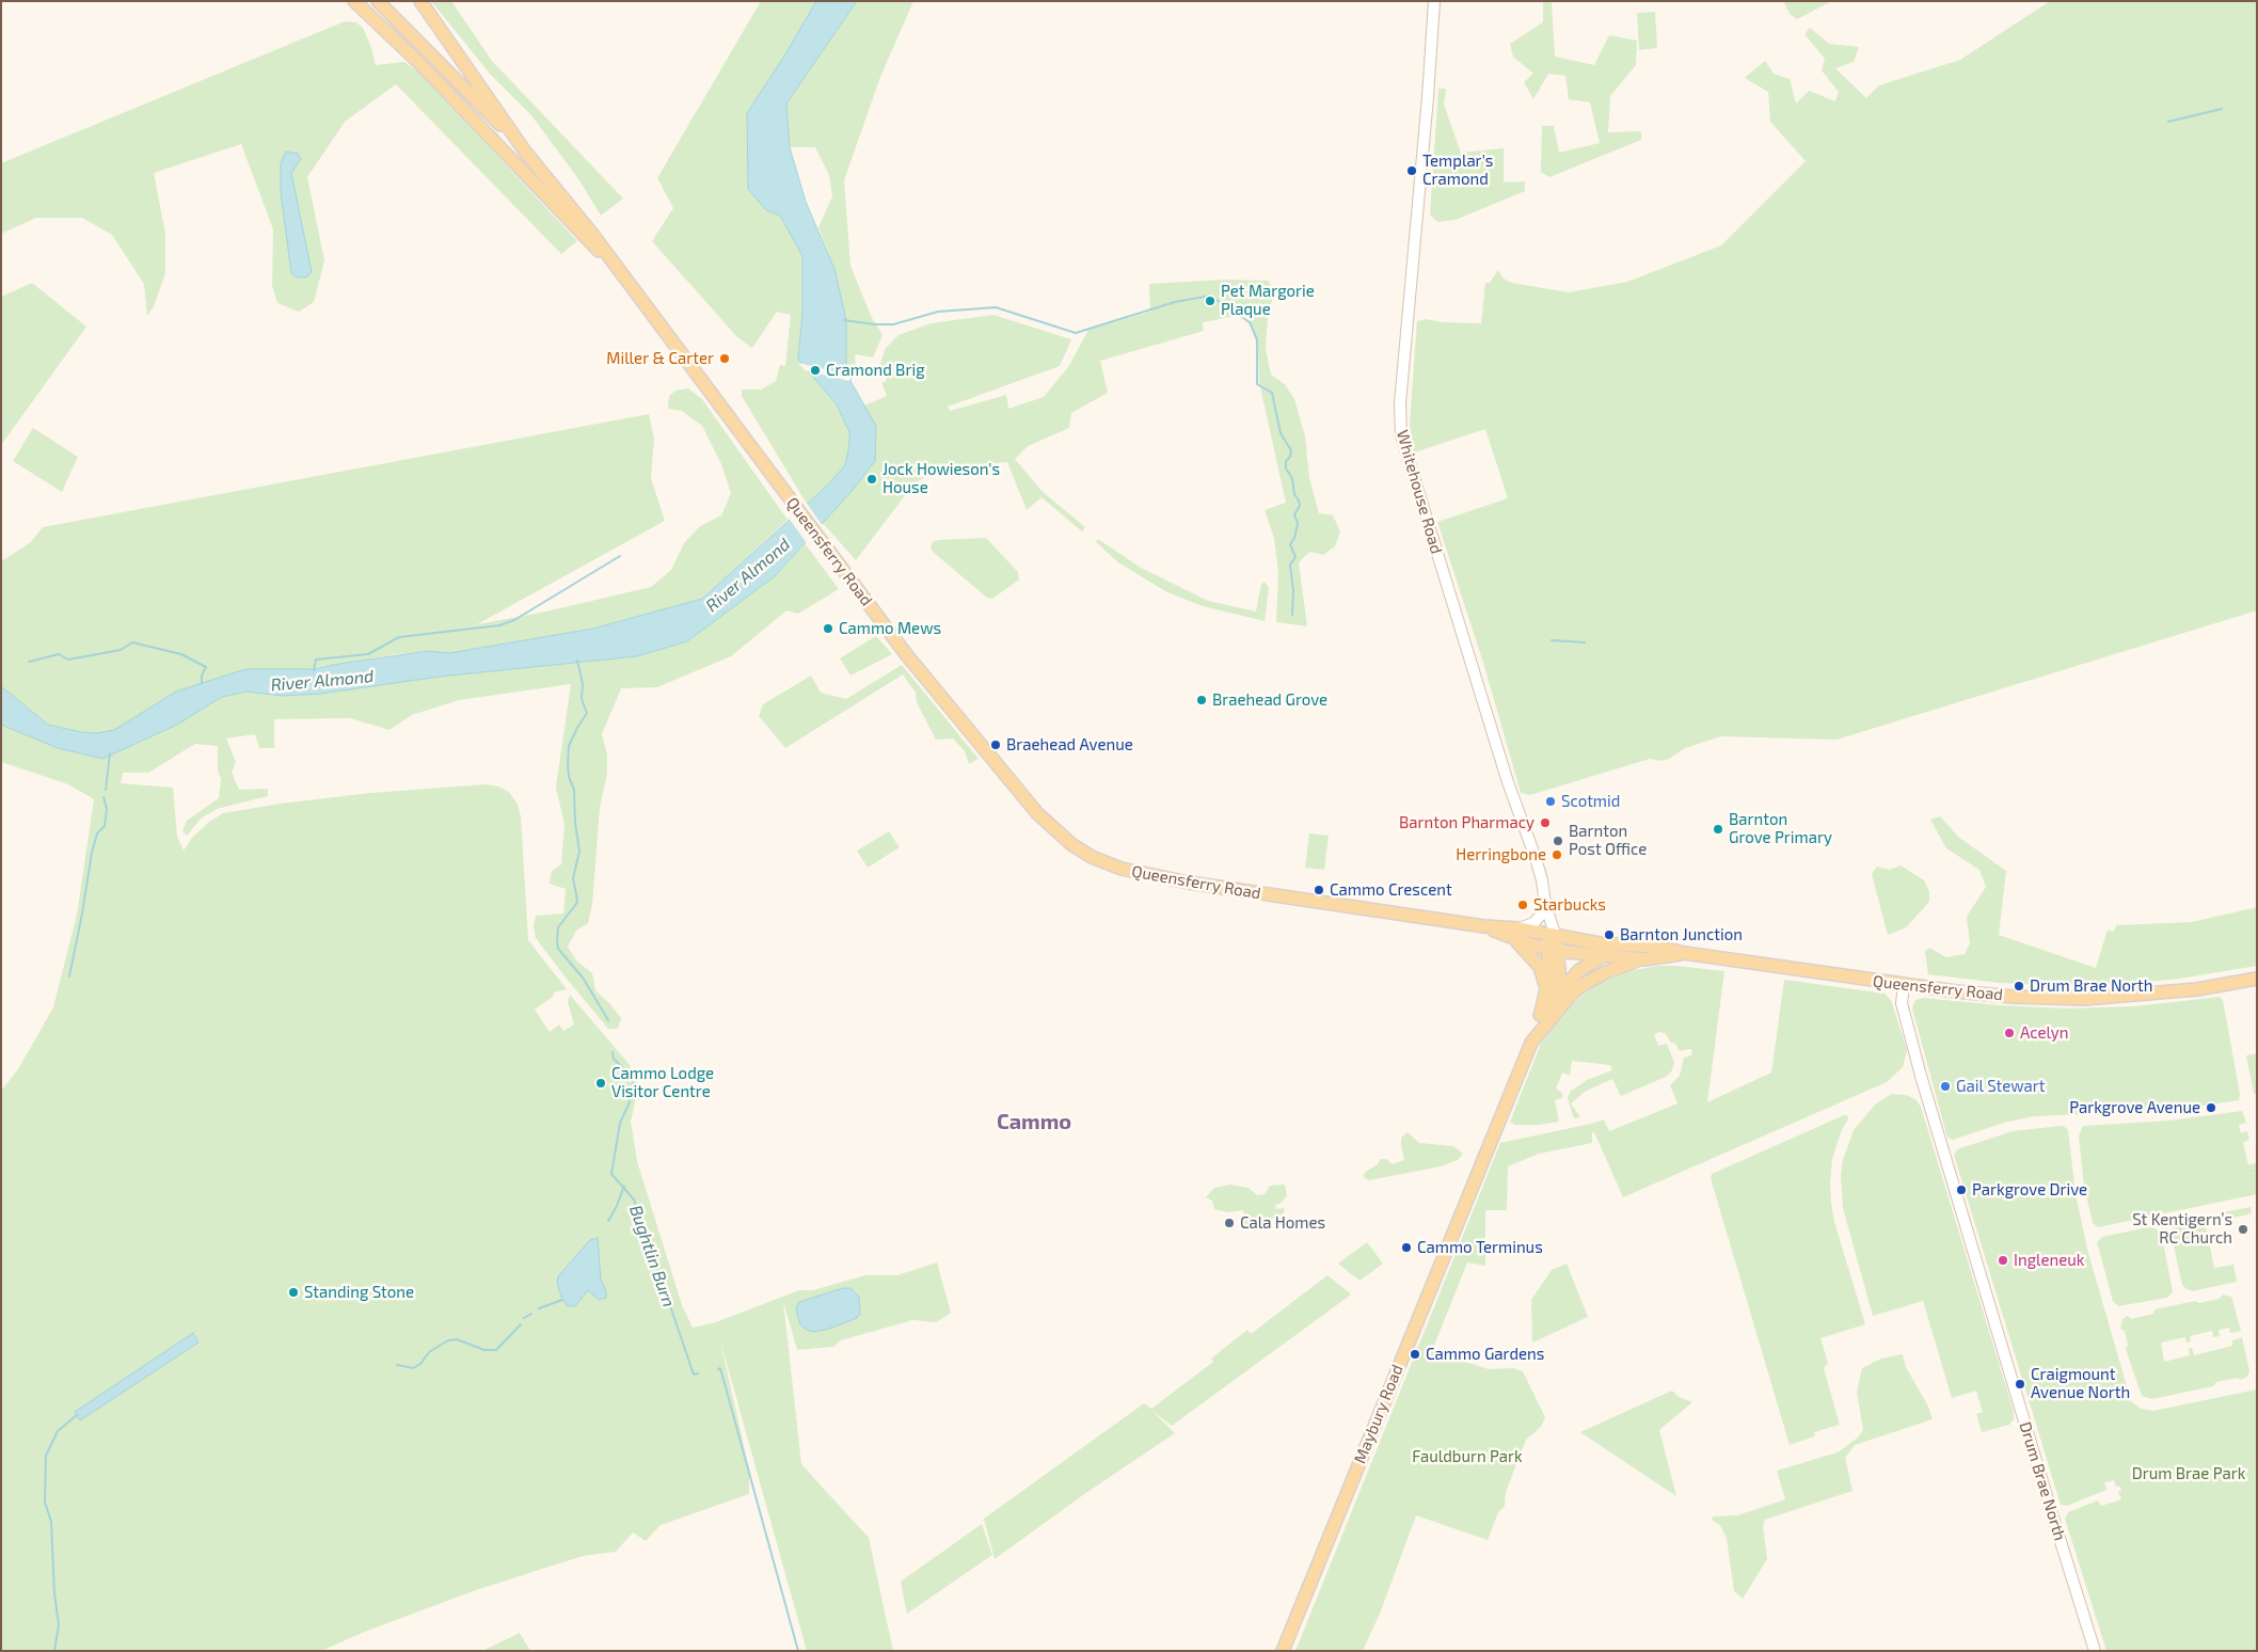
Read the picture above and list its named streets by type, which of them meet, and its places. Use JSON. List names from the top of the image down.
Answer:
{
  "streets": {
    "main road": ["Queensferry Road", "Maybury Road"],
    "street": ["Whitehouse Road", "Drum Brae North"]
  },
  "crossings": [
    ["Whitehouse Road", "Queensferry Road"],
    ["Queensferry Road", "Drum Brae North"]
  ],
  "districts": ["Cammo"],
  "water": ["River Almond", "Bughtlin Burn"],
  "parks": ["Fauldburn Park", "Drum Brae Park"],
  "places": [
    "Templar's Cramond",
    "Pet Margorie Plaque",
    "Miller & Carter",
    "Cramond Brig",
    "Jock Howieson's House",
    "Cammo Mews",
    "Braehead Grove",
    "Braehead Avenue",
    "Scotmid",
    "Barnton Pharmacy",
    "Barnton Grove Primary",
    "Barnton Post Office",
    "Herringbone",
    "Cammo Crescent",
    "Starbucks",
    "Barnton Junction",
    "Drum Brae North",
    "Acelyn",
    "Cammo Lodge Visitor Centre",
    "Gail Stewart",
    "Parkgrove Avenue",
    "Parkgrove Drive",
    "Cala Homes",
    "St Kentigern’s RC Church",
    "Cammo Terminus",
    "Ingleneuk",
    "Standing Stone",
    "Cammo Gardens",
    "Craigmount Avenue North"
  ]
}
